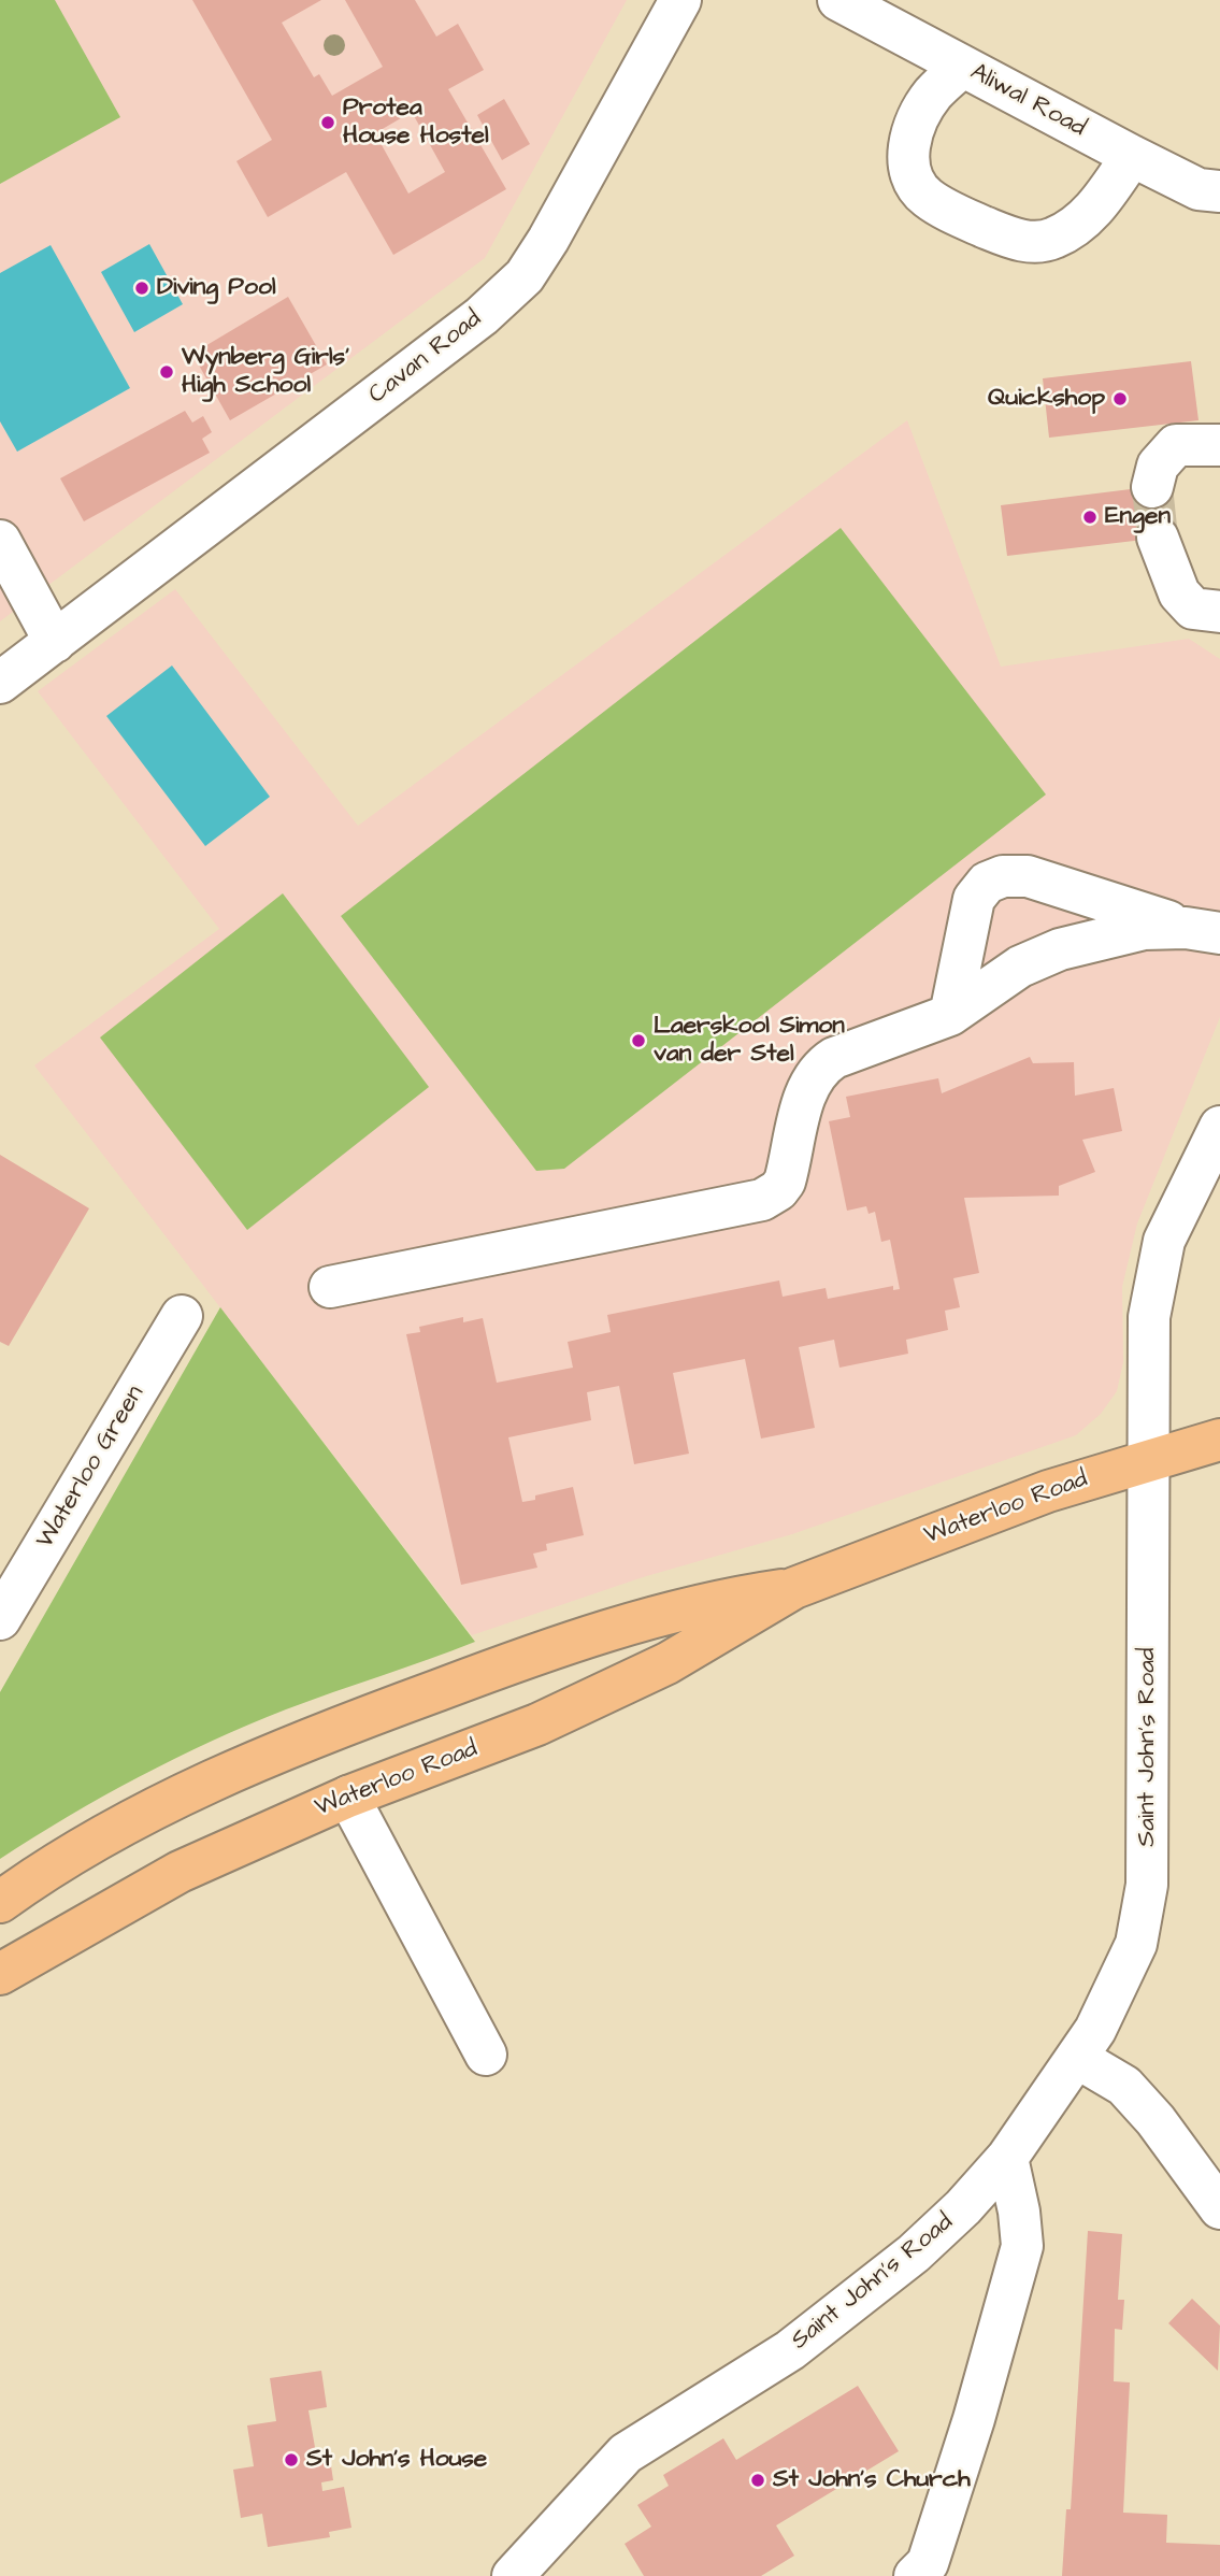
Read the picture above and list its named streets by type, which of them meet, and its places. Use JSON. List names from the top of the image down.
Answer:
{
  "streets": {
    "main road": ["Waterloo Road"],
    "street": [
      "Aliwal Road",
      "Cavan Road",
      "Waterloo Green",
      "Saint John's Road"
    ]
  },
  "crossings": [
    ["Waterloo Road", "Saint John's Road"]
  ],
  "places": [
    "Protea House Hostel",
    "Diving Pool",
    "Wynberg Girls' High School",
    "Quickshop",
    "Engen",
    "Laerskool Simon van der Stel",
    "St John's House",
    "St John's Church"
  ]
}
